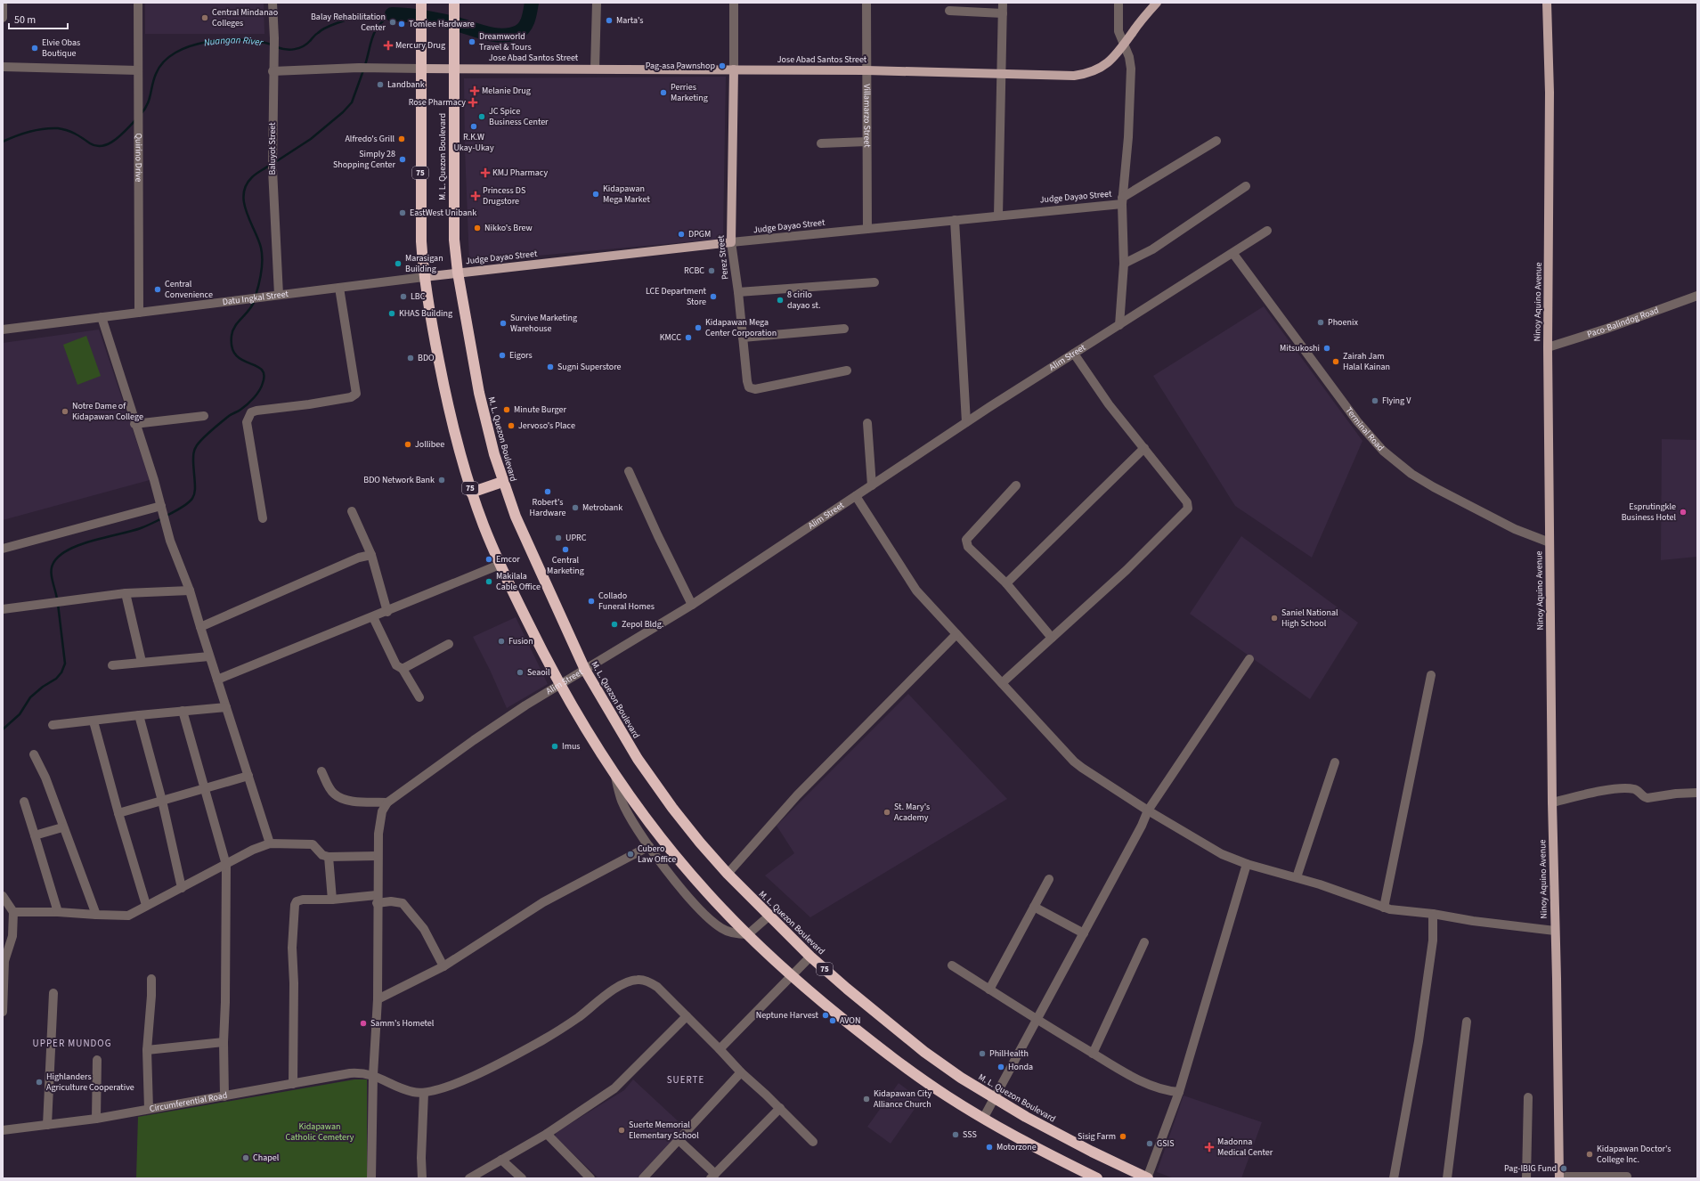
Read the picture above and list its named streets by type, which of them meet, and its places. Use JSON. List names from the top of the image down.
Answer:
{
  "streets": {
    "highway": ["M. L. Quezon Boulevard", "75"],
    "main road": [
      "Jose Abad Santos Street",
      "Judge Dayao Street",
      "Perez Street",
      "Ninoy Aquino Avenue"
    ],
    "street": [
      "Villamarzo Street",
      "Baluyot Street",
      "Quirino Drive",
      "Datu Ingkal Street",
      "Paco-Balindog Road",
      "Alim Street",
      "Terminal Road",
      "Circumferential Road"
    ]
  },
  "crossings": [
    ["Jose Abad Santos Street", "Villamarzo Street"],
    ["Jose Abad Santos Street", "M. L. Quezon Boulevard"],
    ["Jose Abad Santos Street", "75"],
    ["Jose Abad Santos Street", "Perez Street"],
    ["Villamarzo Street", "Judge Dayao Street"],
    ["Baluyot Street", "Datu Ingkal Street"],
    ["M. L. Quezon Boulevard", "Judge Dayao Street"],
    ["M. L. Quezon Boulevard", "Alim Street"],
    ["Quirino Drive", "Datu Ingkal Street"],
    ["75", "Judge Dayao Street"],
    ["75", "Datu Ingkal Street"],
    ["75", "Alim Street"],
    ["Judge Dayao Street", "Perez Street"],
    ["Judge Dayao Street", "Datu Ingkal Street"],
    ["Ninoy Aquino Avenue", "Paco-Balindog Road"],
    ["Ninoy Aquino Avenue", "Terminal Road"],
    ["Alim Street", "Terminal Road"]
  ],
  "districts": ["UPPER MUNDOG", "SUERTE"],
  "water": ["Nuangan River"],
  "parks": ["Kidapawan Catholic Cemetery"],
  "places": {
    "other": [
      "Central Mindanao Colleges",
      "Marta's",
      "Balay Rehabilitation Center",
      "Tomlee Hardware",
      "Dreamworld Travel & Tours",
      "Elvie Obas Boutique",
      "Pag-asa Pawnshop",
      "Landbank",
      "Perries Marketing",
      "JC Spice Business Center",
      "R.K.W Ukay-Ukay",
      "Alfredo's Grill",
      "Simply 28 Shopping Center",
      "Kidapawan Mega Market",
      "EastWest Unibank",
      "Nikko's Brew",
      "DPGM",
      "Marasigan Building",
      "RCBC",
      "Central Convenience",
      "LBC",
      "LCE Department Store",
      "8 cirilo dayao st.",
      "KHAS Building",
      "Phoenix",
      "Survive Marketing Warehouse",
      "Kidapawan Mega Center Corporation",
      "KMCC",
      "Mitsukoshi",
      "Eigors",
      "BDO",
      "Zairah Jam Halal Kainan",
      "Sugni Superstore",
      "Flying V",
      "Minute Burger",
      "Notre Dame of Kidapawan College",
      "Jervoso's Place",
      "Jollibee",
      "BDO Network Bank",
      "Robert's Hardware",
      "Metrobank",
      "Esprutingkle Business Hotel",
      "UPRC",
      "Central Marketing",
      "Emcor",
      "Makilala Cable Office",
      "Collado Funeral Homes",
      "Saniel National High School",
      "Zepol Bldg.",
      "Fusion",
      "Seaoil",
      "Imus",
      "St. Mary's Academy",
      "Cubero Law Office",
      "Neptune Harvest",
      "AVON",
      "Samm's Hometel",
      "PhilHealth",
      "Honda",
      "Highlanders Agriculture Cooperative",
      "Kidapawan City Alliance Church",
      "Suerte Memorial Elementary School",
      "SSS",
      "Sisig Farm",
      "GSIS",
      "Motorzone",
      "Kidapawan Doctor's College Inc.",
      "Chapel",
      "Pag-IBIG Fund"
    ],
    "health": [
      "Mercury Drug",
      "Melanie Drug",
      "Rose Pharmacy",
      "KMJ Pharmacy",
      "Princess DS Drugstore",
      "Madonna Medical Center"
    ]
  },
  "scale_bar": "50 m"
}
